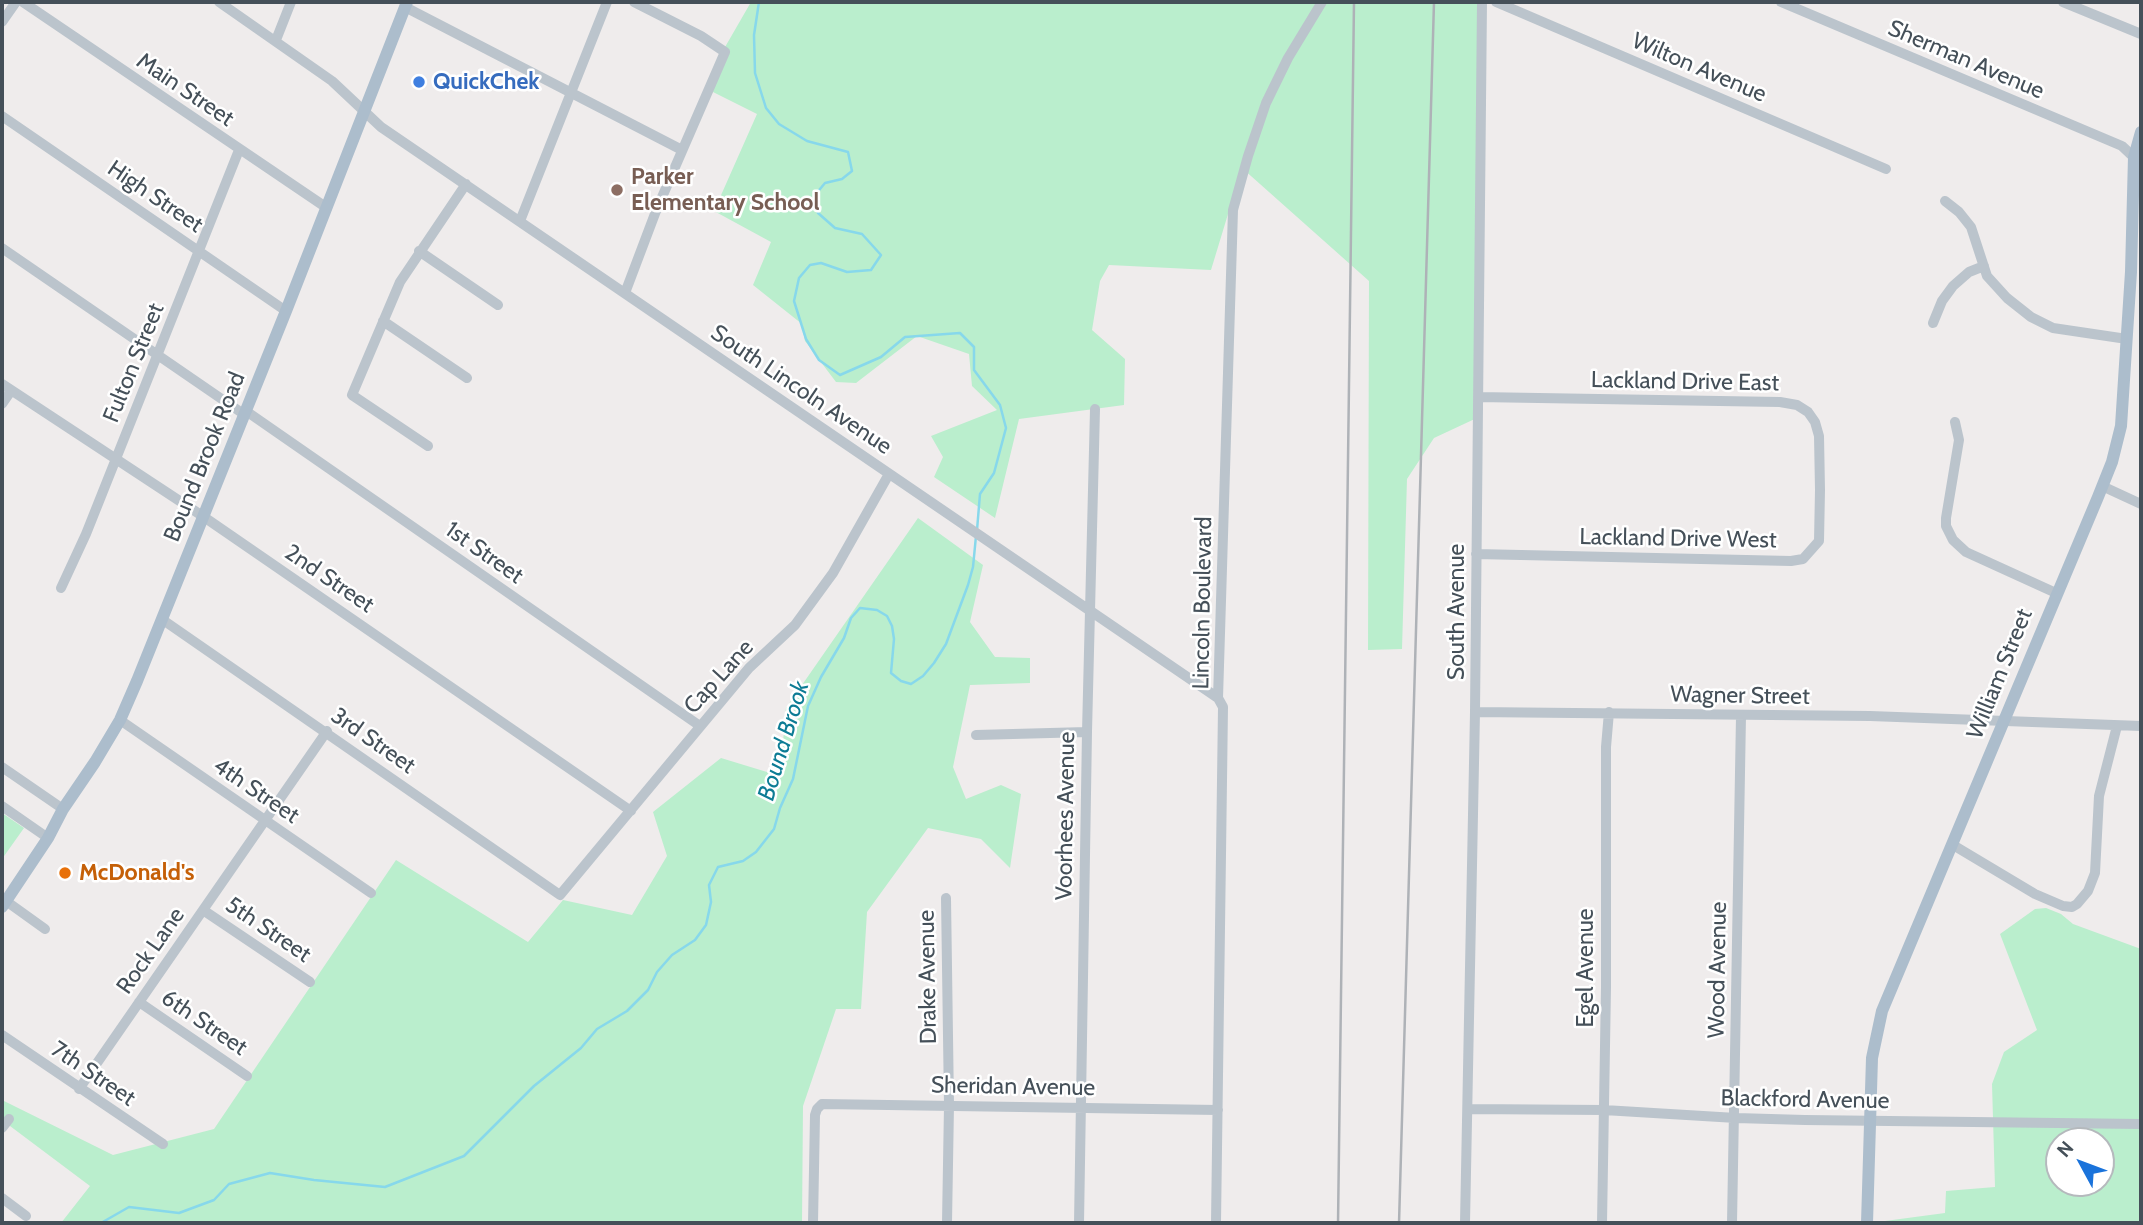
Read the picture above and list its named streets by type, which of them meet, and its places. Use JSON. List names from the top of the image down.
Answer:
{
  "streets": {
    "main road": ["Bound Brook Road", "William Street"],
    "street": [
      "Sherman Avenue",
      "Wilton Avenue",
      "Main Street",
      "High Street",
      "Fulton Street",
      "Lackland Drive East",
      "South Lincoln Avenue",
      "Lackland Drive West",
      "1st Street",
      "2nd Street",
      "Lincoln Boulevard",
      "South Avenue",
      "Cap Lane",
      "Wagner Street",
      "3rd Street",
      "4th Street",
      "Voorhees Avenue",
      "5th Street",
      "Rock Lane",
      "Egel Avenue",
      "Wood Avenue",
      "Drake Avenue",
      "6th Street",
      "7th Street",
      "Sheridan Avenue",
      "Blackford Avenue"
    ]
  },
  "crossings": [
    ["Sherman Avenue", "William Street"],
    ["Main Street", "Fulton Street"],
    ["Main Street", "Bound Brook Road"],
    ["High Street", "Fulton Street"],
    ["High Street", "Bound Brook Road"],
    ["Fulton Street", "1st Street"],
    ["Fulton Street", "2nd Street"],
    ["Lackland Drive East", "Lackland Drive West"],
    ["Lackland Drive East", "South Avenue"],
    ["South Lincoln Avenue", "Bound Brook Road"],
    ["South Lincoln Avenue", "Lincoln Boulevard"],
    ["South Lincoln Avenue", "Cap Lane"],
    ["South Lincoln Avenue", "Voorhees Avenue"],
    ["Bound Brook Road", "1st Street"],
    ["Bound Brook Road", "2nd Street"],
    ["Bound Brook Road", "3rd Street"],
    ["Bound Brook Road", "4th Street"],
    ["Lackland Drive West", "South Avenue"],
    ["1st Street", "Cap Lane"],
    ["2nd Street", "Cap Lane"],
    ["Lincoln Boulevard", "Sheridan Avenue"],
    ["South Avenue", "Wagner Street"],
    ["South Avenue", "Blackford Avenue"],
    ["William Street", "Wagner Street"],
    ["William Street", "Blackford Avenue"],
    ["Cap Lane", "3rd Street"],
    ["Wagner Street", "Egel Avenue"],
    ["Wagner Street", "Wood Avenue"],
    ["3rd Street", "Rock Lane"],
    ["4th Street", "Rock Lane"],
    ["Voorhees Avenue", "Sheridan Avenue"],
    ["5th Street", "Rock Lane"],
    ["Rock Lane", "6th Street"],
    ["Rock Lane", "7th Street"],
    ["Egel Avenue", "Blackford Avenue"],
    ["Wood Avenue", "Blackford Avenue"],
    ["Drake Avenue", "Sheridan Avenue"]
  ],
  "water": ["Bound Brook"],
  "places": ["QuickChek", "Parker Elementary School", "McDonald's"],
  "north": "top left"
}
